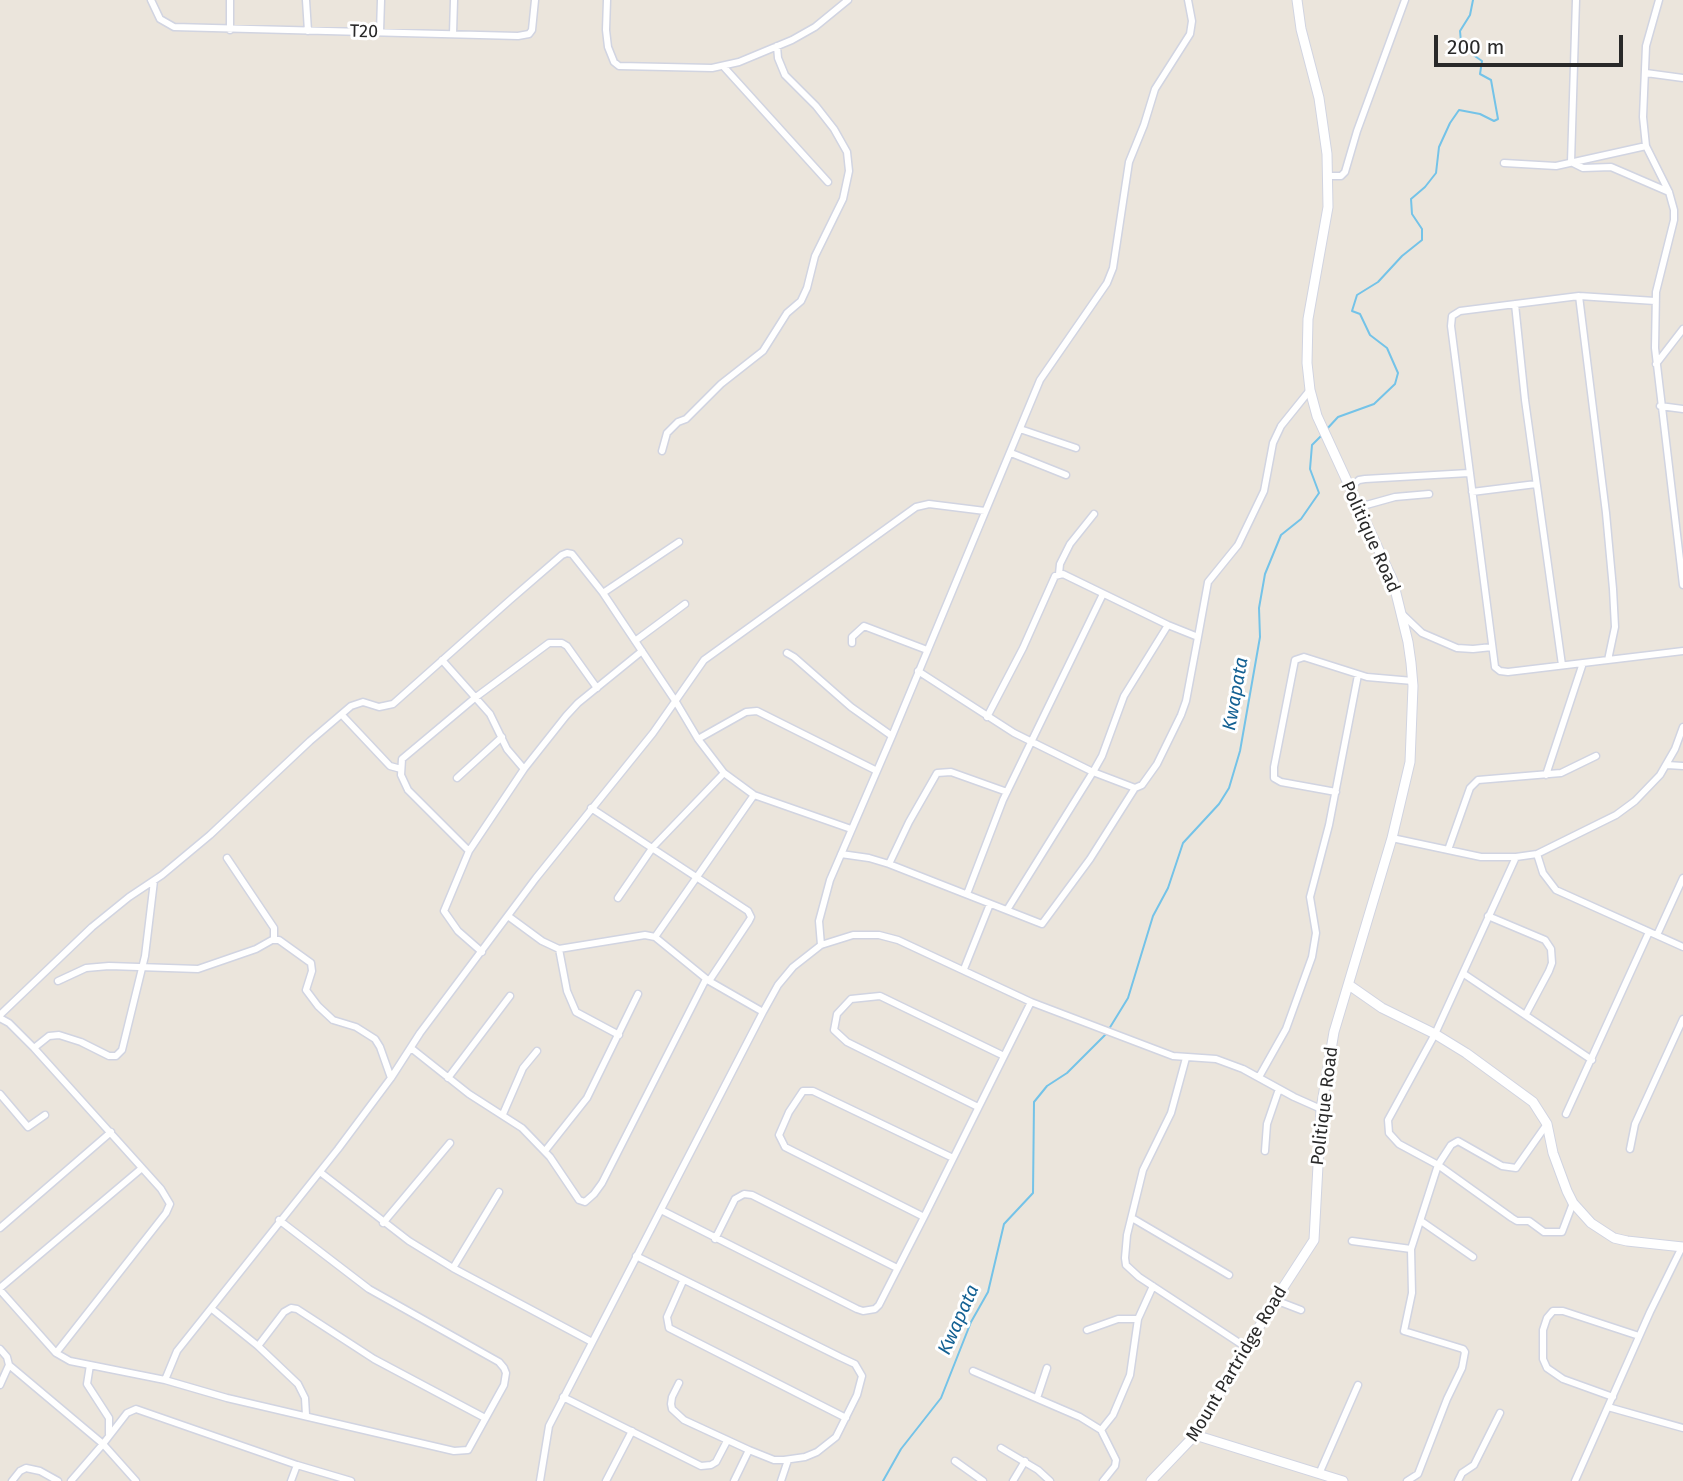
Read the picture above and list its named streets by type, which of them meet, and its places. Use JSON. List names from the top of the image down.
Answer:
{
  "streets": {
    "street": ["T20", "Politique Road", "Mount Partridge Road"]
  },
  "crossings": [
    ["Politique Road", "Mount Partridge Road"]
  ],
  "water": ["Kwapata"],
  "scale_bar": "200 m"
}
